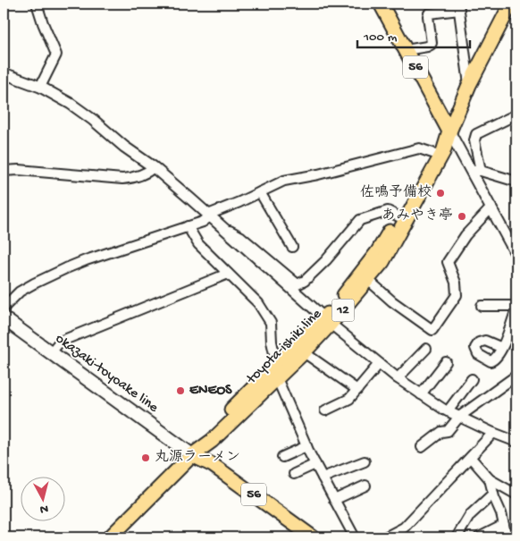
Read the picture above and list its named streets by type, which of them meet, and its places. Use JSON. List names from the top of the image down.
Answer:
{
  "streets": {
    "main road": [
      "56",
      "12",
      "toyota-ishiki line",
      "okazaki-toyoake line"
    ]
  },
  "crossings": [
    ["56", "toyota-ishiki line"],
    ["56", "okazaki-toyoake line"],
    ["toyota-ishiki line", "okazaki-toyoake line"]
  ],
  "places": [
    "佐鳴予備校",
    "あみやき亭",
    "ENEOS",
    "丸源ラーメン"
  ],
  "scale_bar": "100 m",
  "north": "bottom"
}
